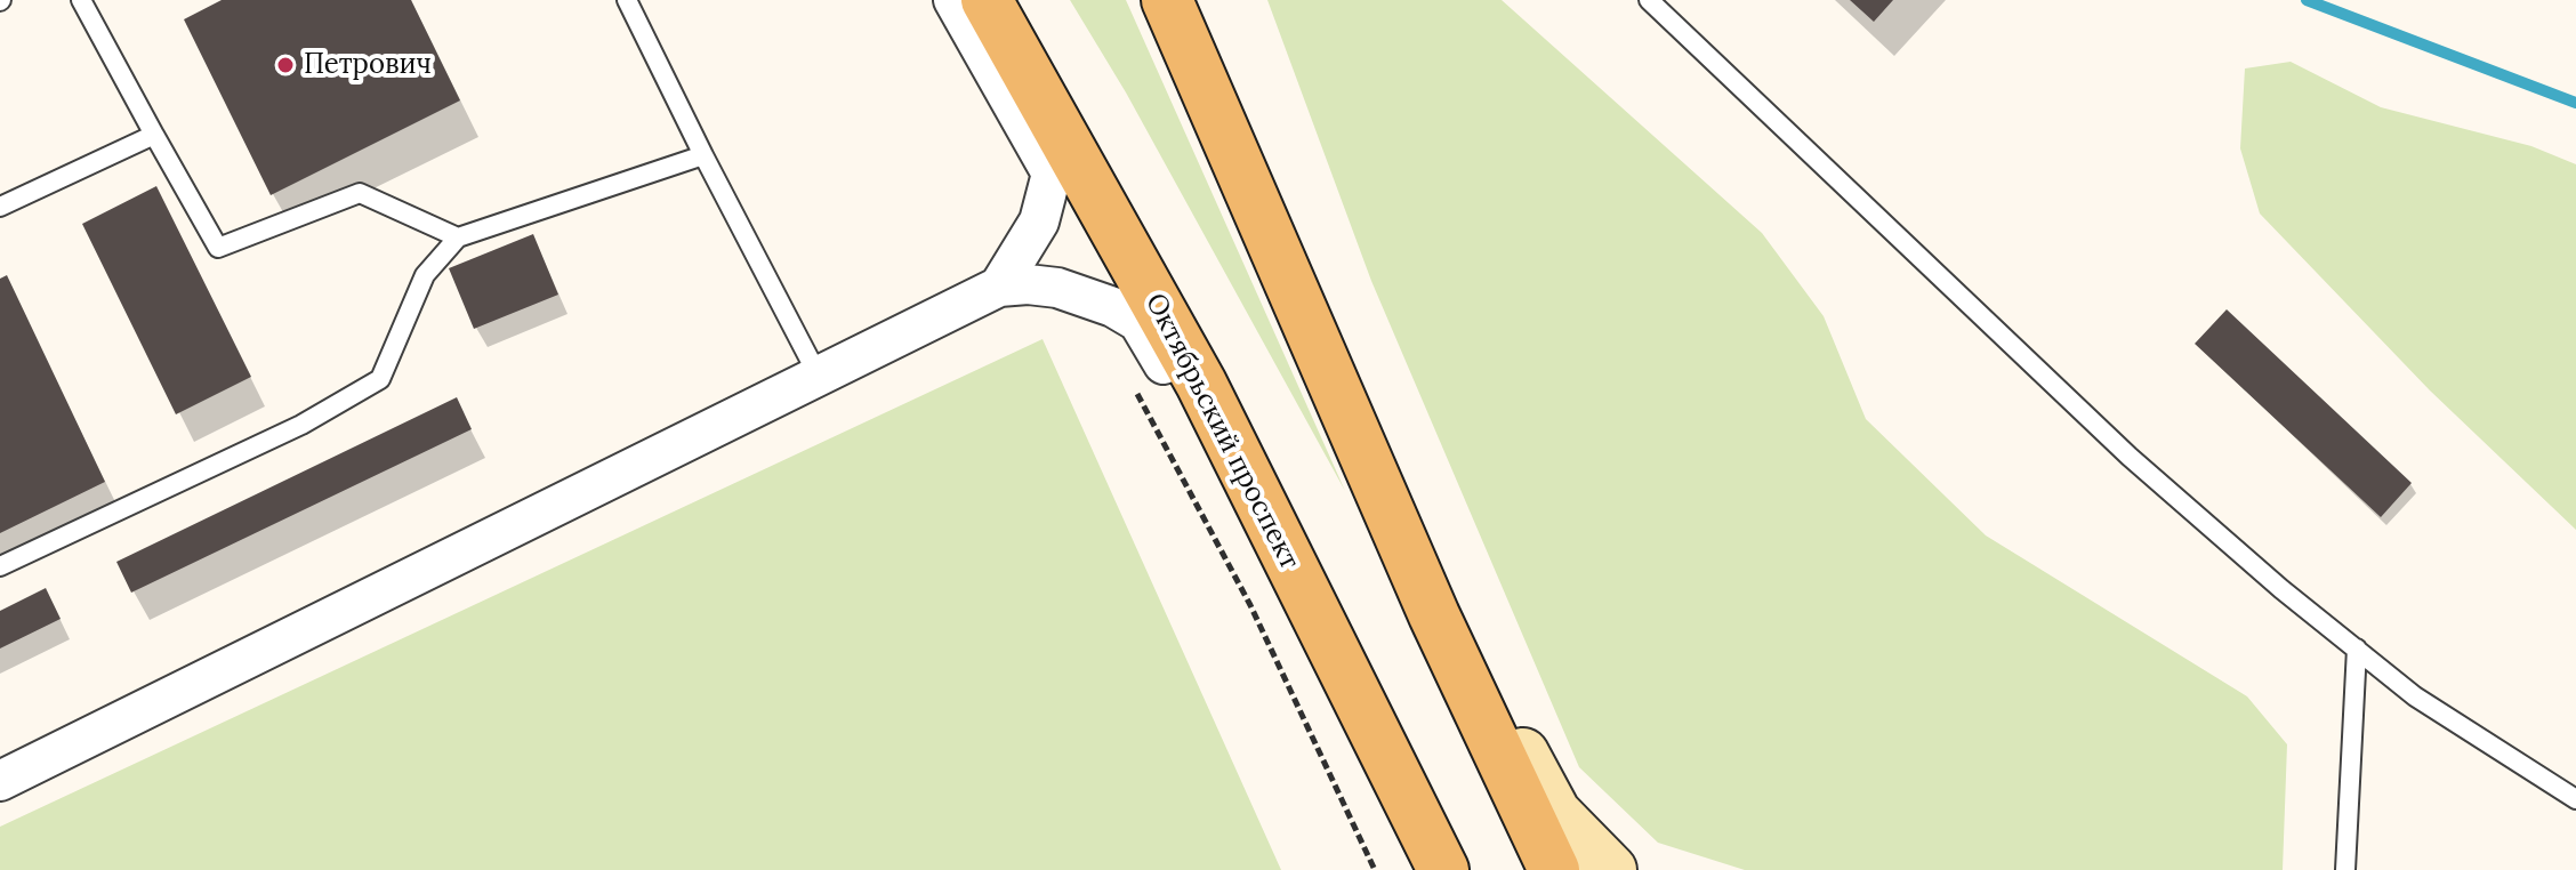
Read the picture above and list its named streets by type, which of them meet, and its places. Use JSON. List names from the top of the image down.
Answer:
{
  "streets": {
    "main road": ["Октябрьский проспект"]
  },
  "places": ["Петрович"]
}
